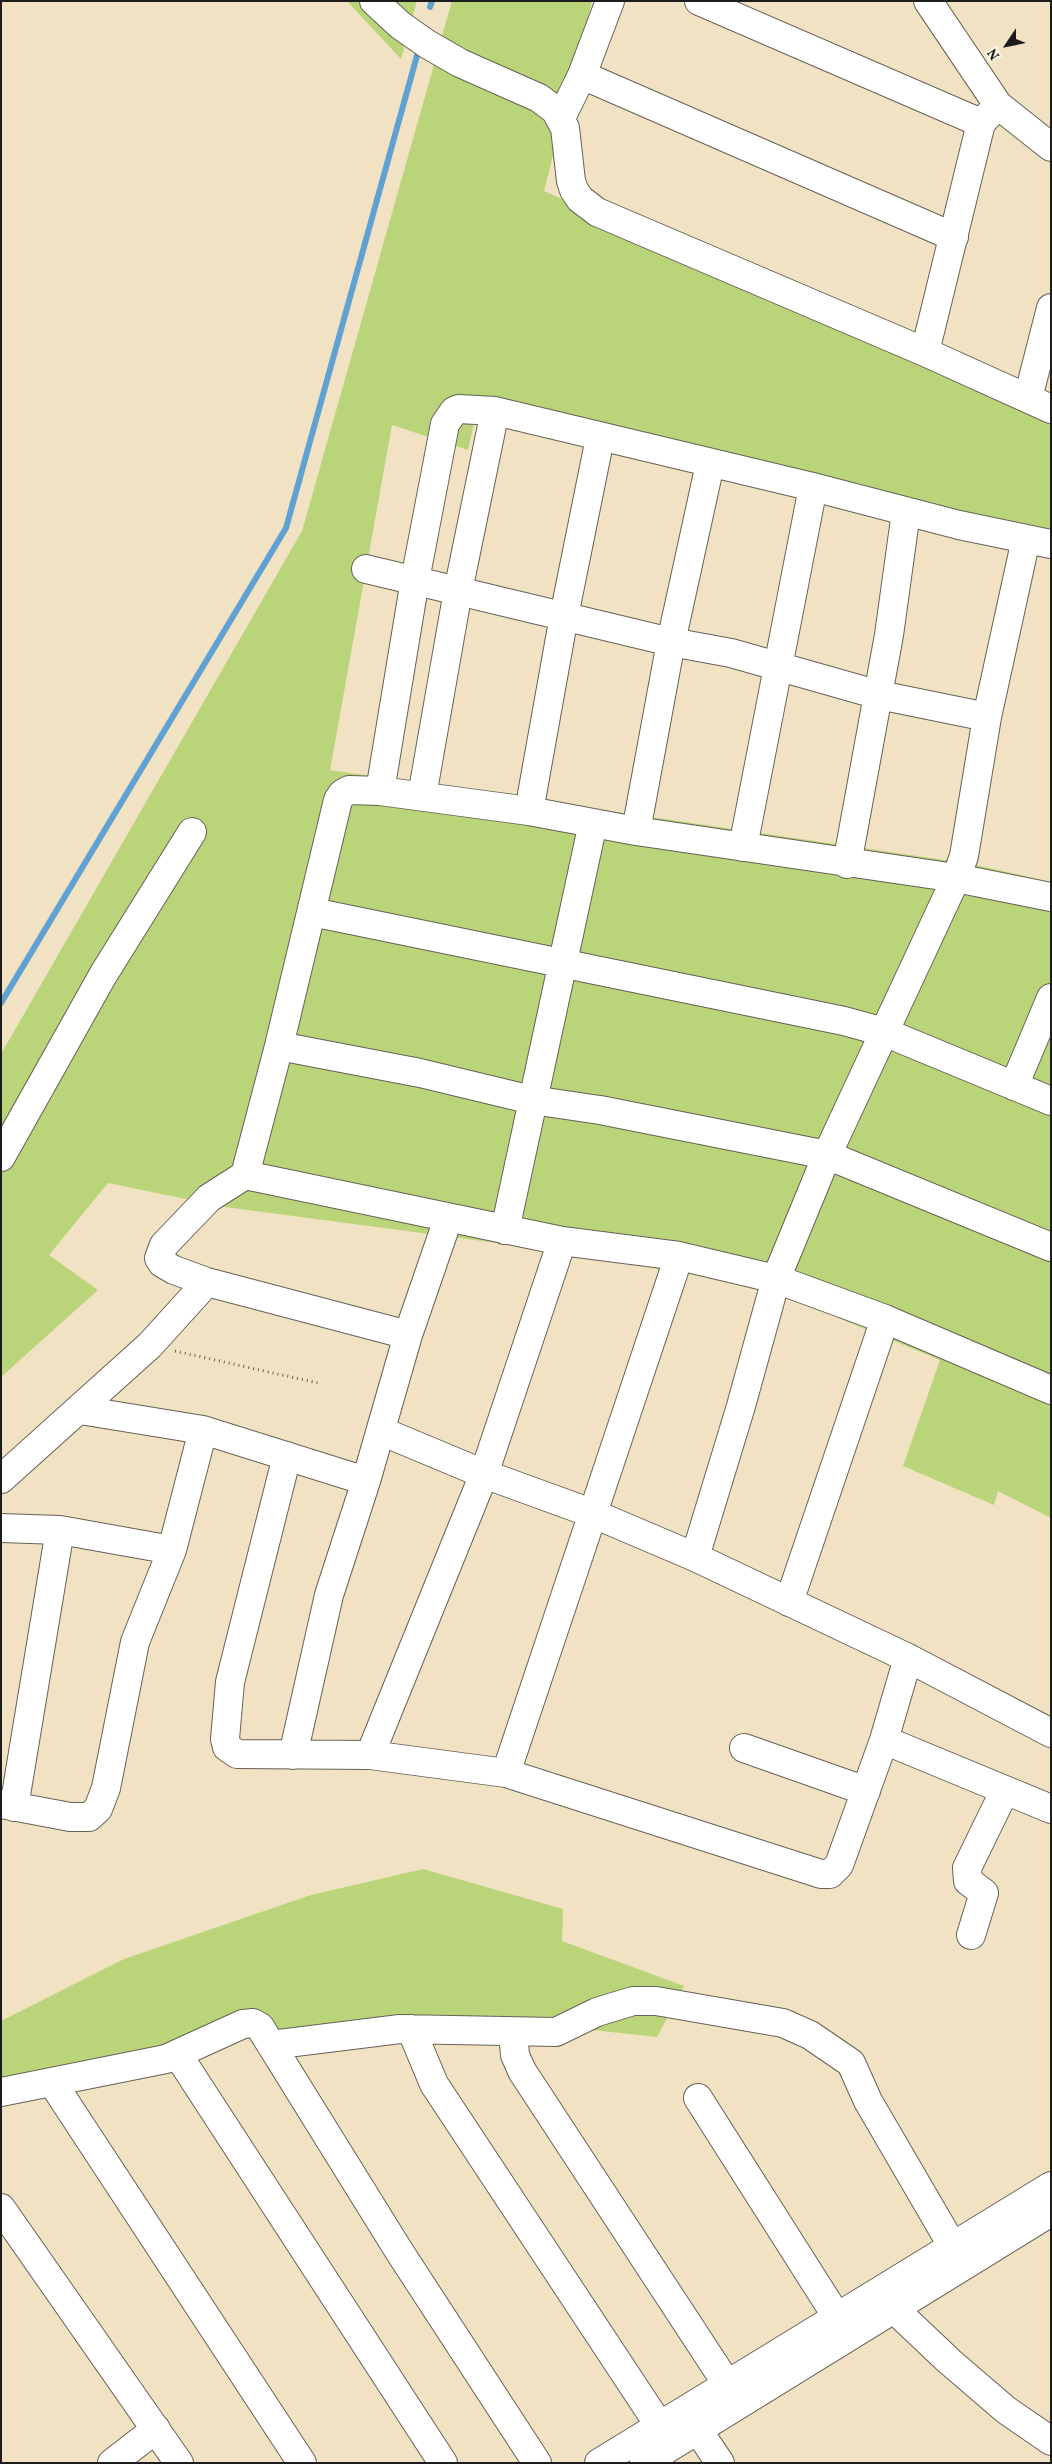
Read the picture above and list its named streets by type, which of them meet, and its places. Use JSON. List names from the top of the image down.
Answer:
{
  "north": "bottom left"
}
